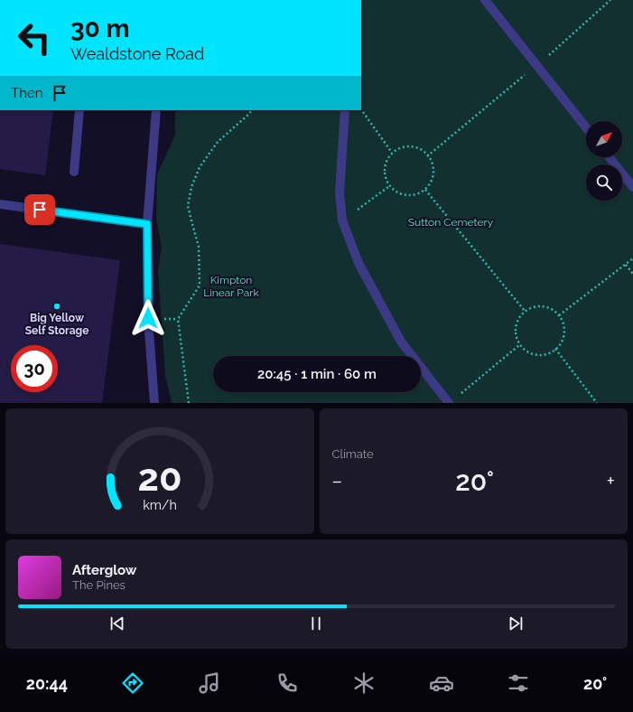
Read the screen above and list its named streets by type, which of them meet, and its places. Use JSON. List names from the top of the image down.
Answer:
{
  "parks": ["Sutton Cemetery", "Kimpton Linear Park"],
  "places": ["Big Yellow Self Storage"],
  "north": "top right",
  "page": {
    "turn": ["30 m", "Wealdstone Road"],
    "then": "Then",
    "limit": "30",
    "trip": "20:45 · 1 min · 60 m",
    "tile": "Climate",
    "heat": ["−", "20°", "+"],
    "song": ["Afterglow", "The Pines"],
    "tabs": ["20:44", "20°"],
    "gauge": ["20", "km/h"]
  }
}
